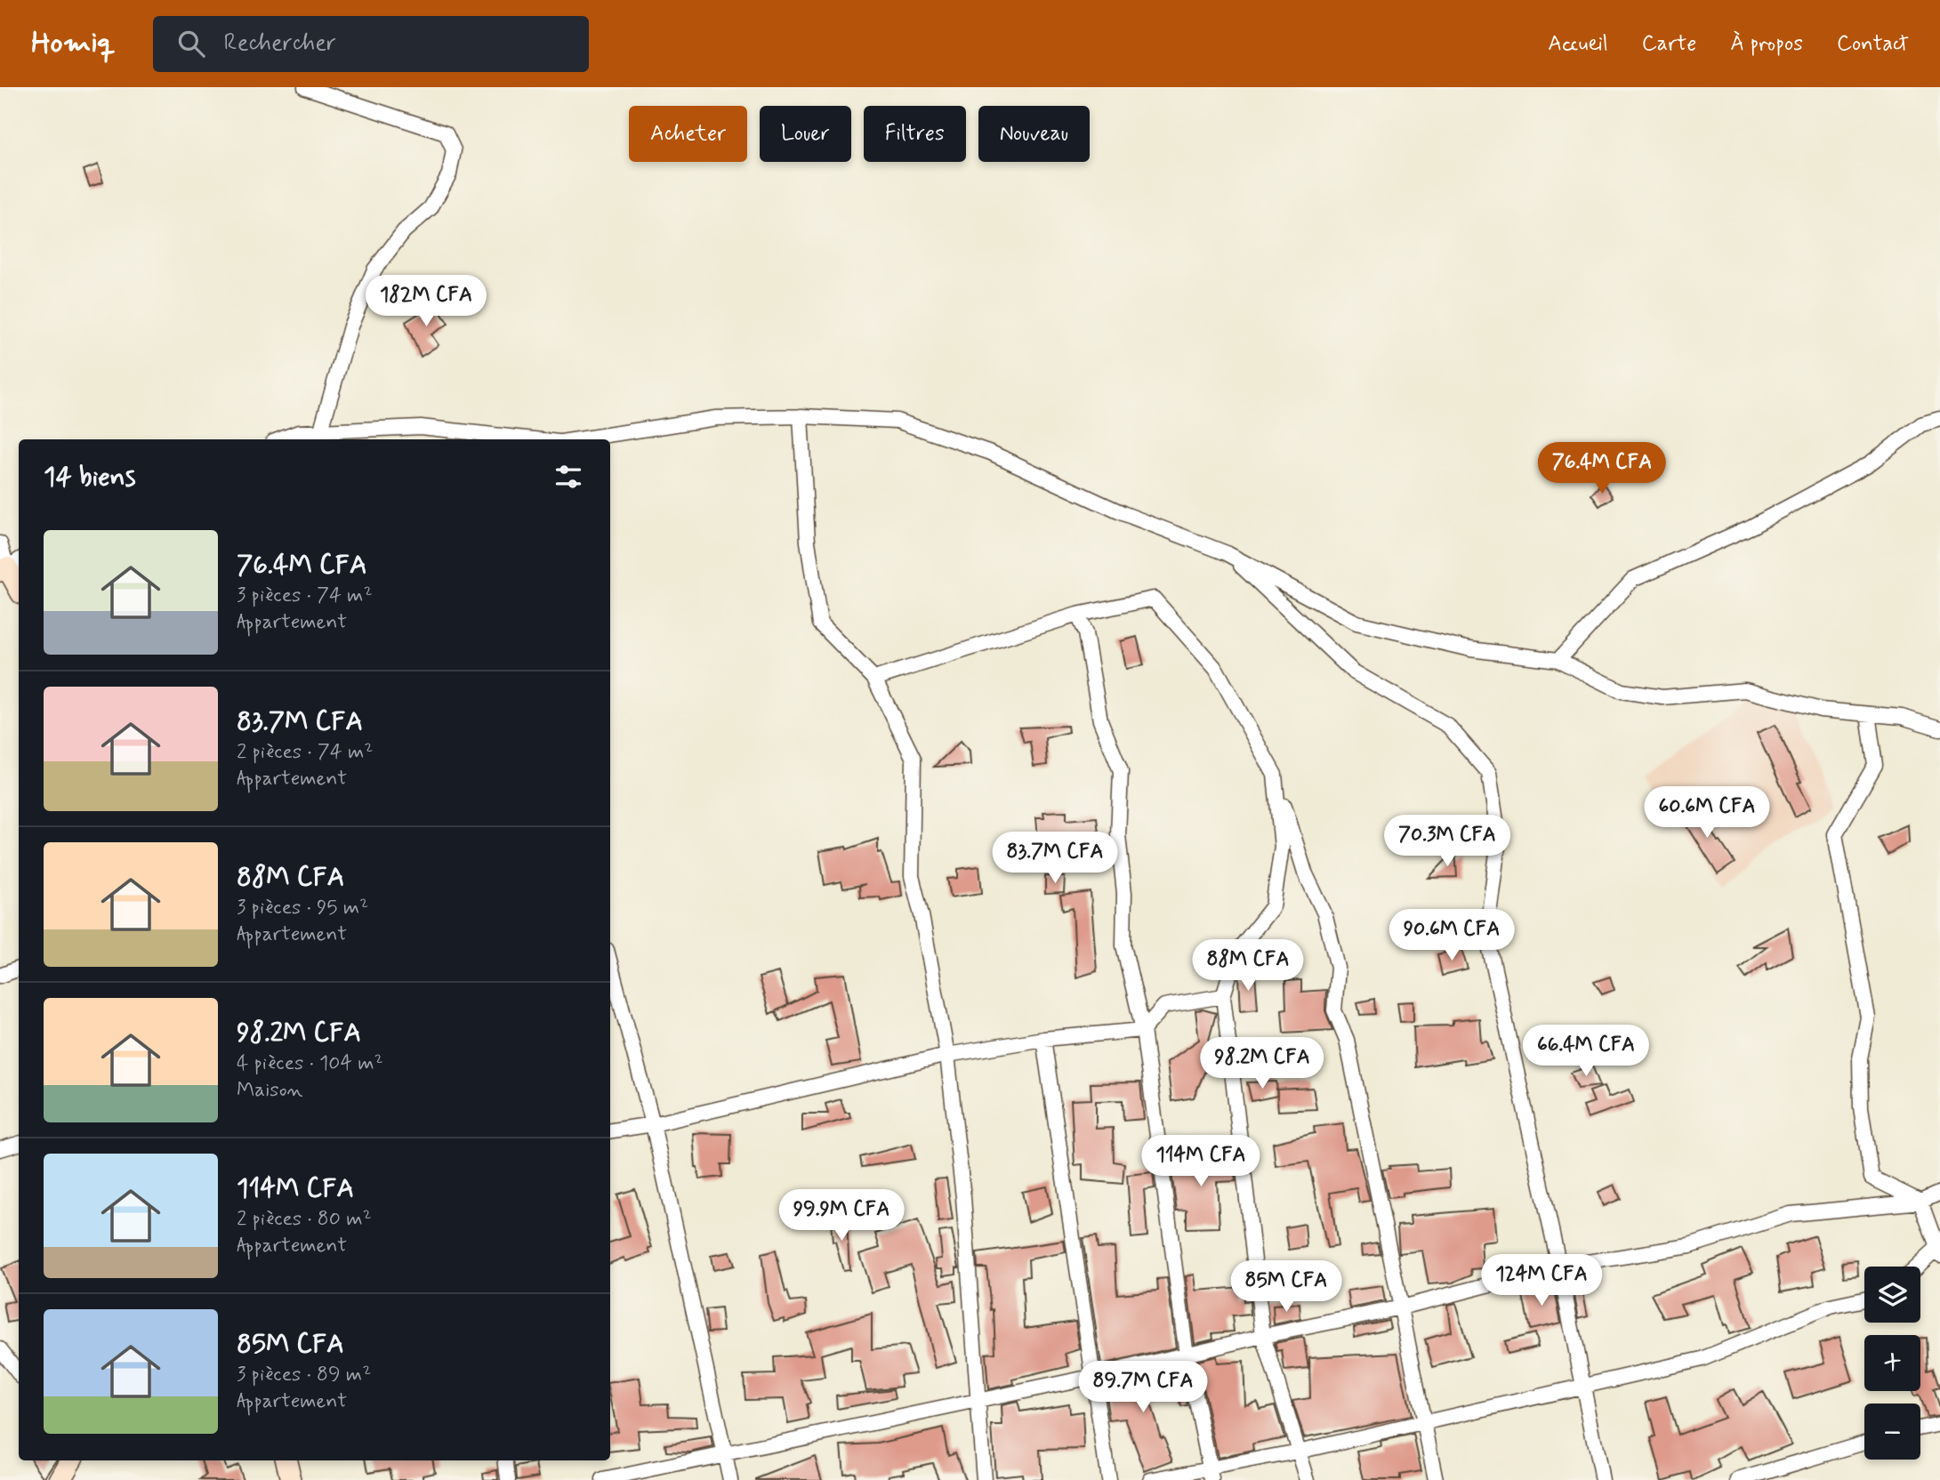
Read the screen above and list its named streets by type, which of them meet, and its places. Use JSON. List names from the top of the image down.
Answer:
{
  "page": {
    "header": "Homiq",
    "search": "Rechercher",
    "nav": [
      "Accueil",
      "Carte",
      "À propos",
      "Contact"
    ],
    "chip": [
      "Acheter",
      "Louer",
      "Filtres",
      "Nouveau"
    ],
    "price": [
      "182M CFA",
      "76.4M CFA",
      "60.6M CFA",
      "70.3M CFA",
      "83.7M CFA",
      "90.6M CFA",
      "88M CFA",
      "66.4M CFA",
      "98.2M CFA",
      "114M CFA",
      "99.9M CFA",
      "124M CFA",
      "85M CFA",
      "89.7M CFA"
    ],
    "heading": "14 biens",
    "list": [
      {
        "name": "76.4M CFA",
        "note": "3 pièces · 74 m² · Appartement"
      },
      {
        "name": "83.7M CFA",
        "note": "2 pièces · 74 m² · Appartement"
      },
      {
        "name": "88M CFA",
        "note": "3 pièces · 95 m² · Appartement"
      },
      {
        "name": "98.2M CFA",
        "note": "4 pièces · 104 m² · Maison"
      },
      {
        "name": "114M CFA",
        "note": "2 pièces · 80 m² · Appartement"
      },
      {
        "name": "85M CFA",
        "note": "3 pièces · 89 m² · Appartement"
      }
    ],
    "map_buttons": ["+", "−"]
  }
}
